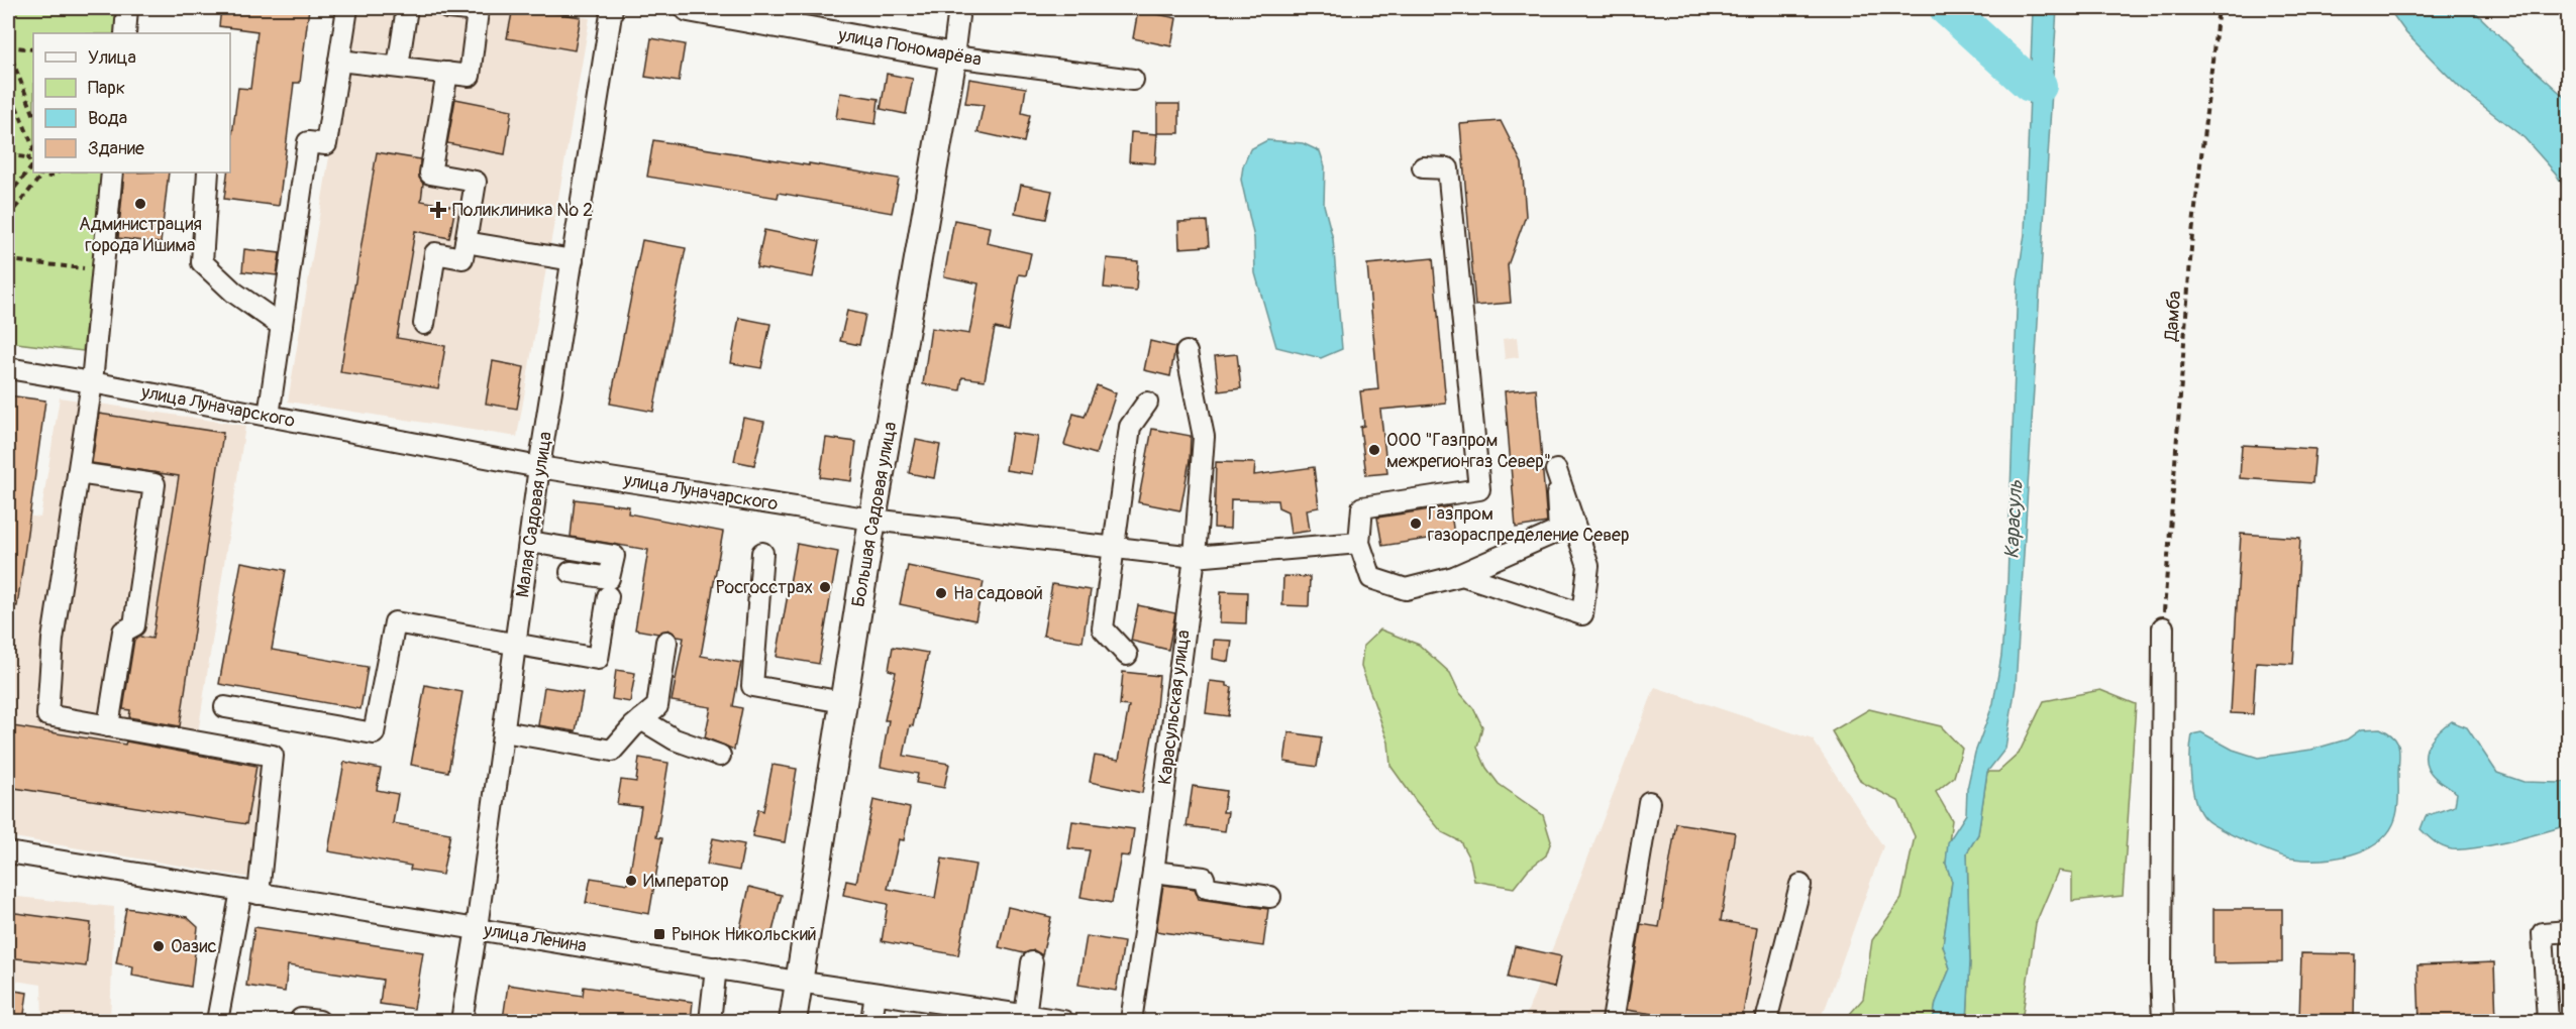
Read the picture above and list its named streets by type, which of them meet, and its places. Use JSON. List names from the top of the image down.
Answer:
{
  "streets": {
    "main road": ["улица Пономарёва", "Большая Садовая улица"],
    "street": [
      "улица Луначарского",
      "Малая Садовая улица",
      "Карасульская улица",
      "улица Ленина"
    ],
    "path": ["Дамба"]
  },
  "crossings": [
    ["улица Пономарёва", "Большая Садовая улица"],
    ["улица Луначарского", "Малая Садовая улица"],
    ["улица Луначарского", "Большая Садовая улица"],
    ["улица Луначарского", "Карасульская улица"],
    ["Малая Садовая улица", "улица Ленина"],
    ["Большая Садовая улица", "улица Ленина"]
  ],
  "water": ["Карасуль"],
  "places": {
    "other": [
      "Администрация города Ишима",
      "ООО \"Газпром межрегионгаз Север\"",
      "Газпром газораспределение Север",
      "Росгосстрах",
      "На садовой",
      "Император",
      "Оазис"
    ],
    "health": ["Поликлиника № 2"],
    "transit": ["Рынок Никольский"]
  },
  "legend": [
    "Улица",
    "Парк",
    "Вода",
    "Здание"
  ]
}
